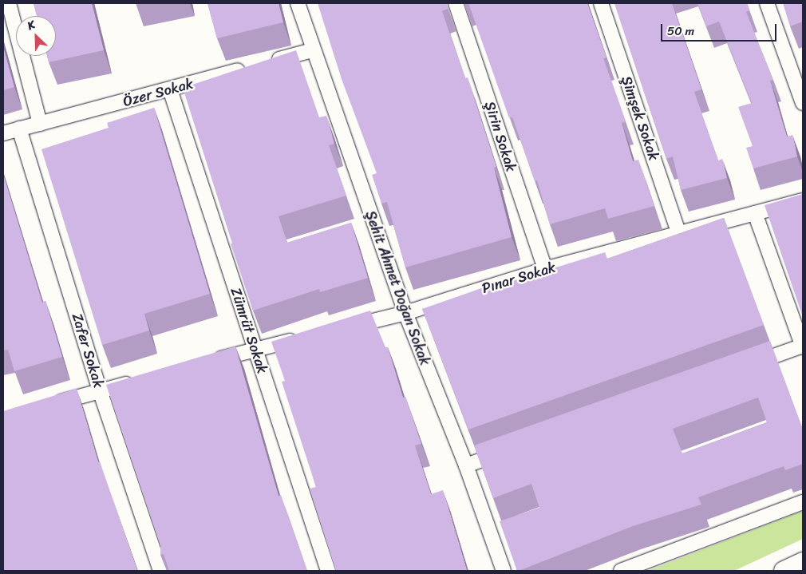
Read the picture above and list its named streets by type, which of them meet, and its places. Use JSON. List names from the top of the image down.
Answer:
{
  "streets": {
    "street": [
      "Özer Sokak",
      "Şimşek Sokak",
      "Şirin Sokak",
      "Pınar Sokak",
      "Şehit Ahmet Doğan Sokak",
      "Zümrüt Sokak",
      "Zafer Sokak"
    ]
  },
  "crossings": [
    ["Özer Sokak", "Zümrüt Sokak"],
    ["Özer Sokak", "Zafer Sokak"],
    ["Şimşek Sokak", "Pınar Sokak"],
    ["Şirin Sokak", "Pınar Sokak"],
    ["Pınar Sokak", "Şehit Ahmet Doğan Sokak"]
  ],
  "scale_bar": "50 m",
  "north": "top left"
}
